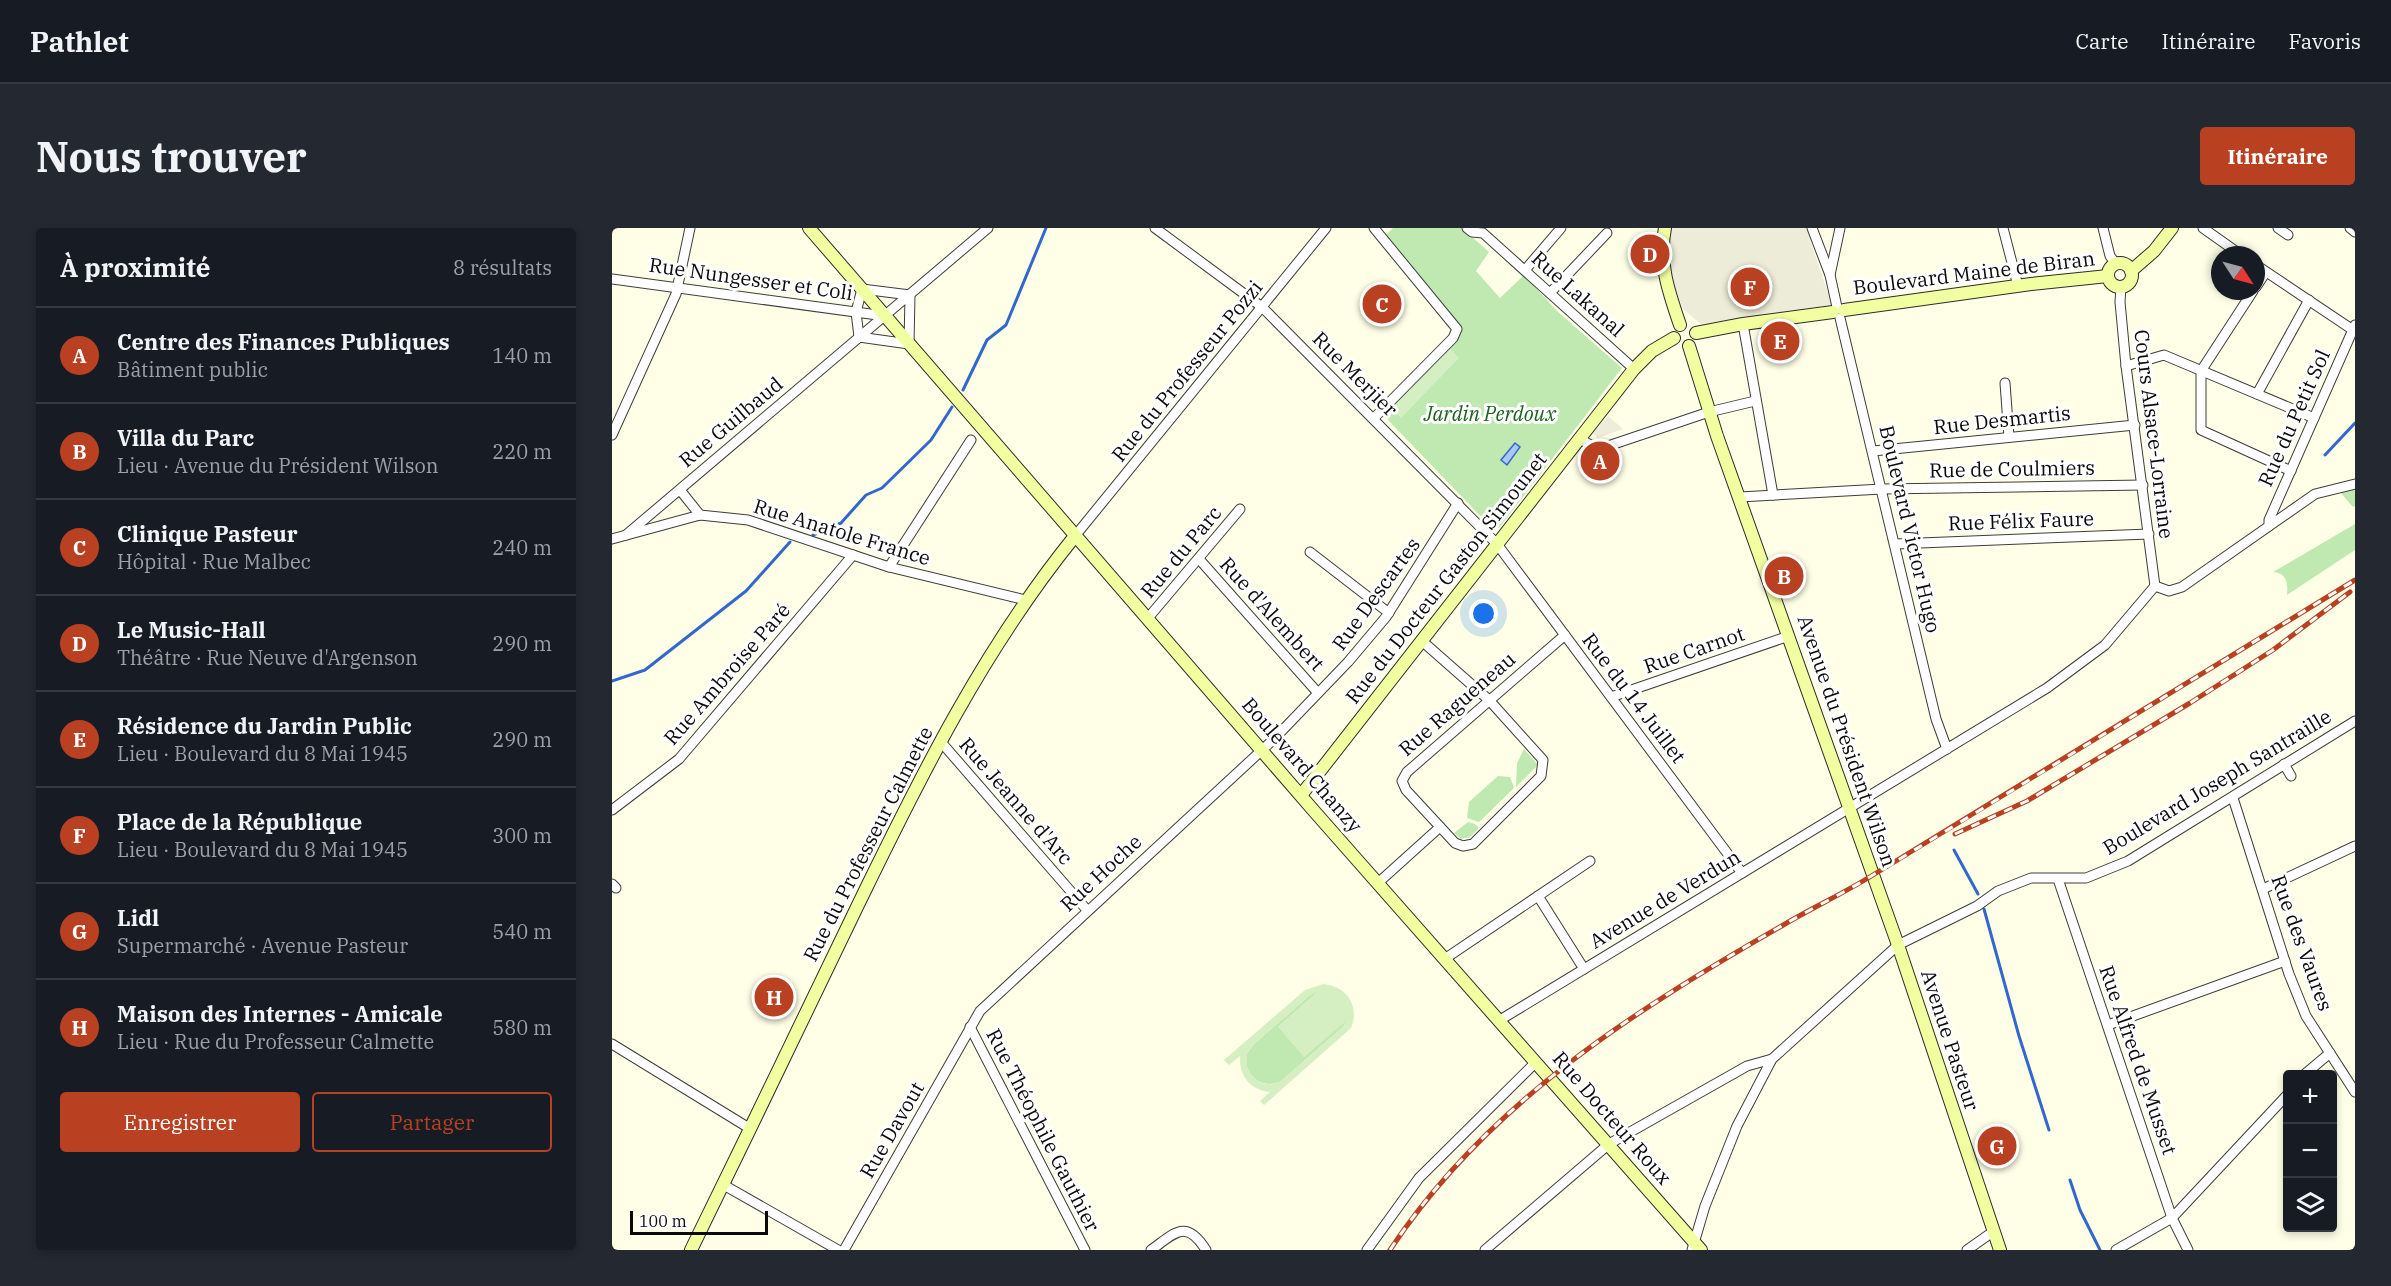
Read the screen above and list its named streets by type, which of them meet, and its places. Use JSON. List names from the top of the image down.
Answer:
{
  "streets": {
    "main road": [
      "Boulevard Maine de Biran",
      "Rue du Docteur Gaston Simounet",
      "Avenue du Président Wilson",
      "Boulevard Chanzy",
      "Rue du Professeur Calmette",
      "Avenue Pasteur",
      "Rue Docteur Roux"
    ],
    "street": [
      "Rue Nungesser et Coli",
      "Rue Lakanal",
      "Rue du Professeur Pozzi",
      "Rue Merjier",
      "Rue du Petit Sol",
      "Rue Desmartis",
      "Rue Guilbaud",
      "Cours Alsace-Lorraine",
      "Rue de Coulmiers",
      "Rue Félix Faure",
      "Boulevard Victor Hugo",
      "Rue Anatole France",
      "Rue du Parc",
      "Rue Descartes",
      "Rue d'Alembert",
      "Rue Carnot",
      "Rue Ambroise Paré",
      "Rue du 14 Juillet",
      "Rue Ragueneau",
      "Boulevard Joseph Santraille",
      "Rue Jeanne d'Arc",
      "Rue Hoche",
      "Avenue de Verdun",
      "Rue des Vaures",
      "Rue Alfred de Musset",
      "Rue Davout",
      "Rue Théophile Gauthier"
    ]
  },
  "crossings": [
    ["Boulevard Maine de Biran", "Cours Alsace-Lorraine"],
    ["Boulevard Maine de Biran", "Boulevard Victor Hugo"],
    ["Boulevard Maine de Biran", "Rue du Docteur Gaston Simounet"],
    ["Boulevard Maine de Biran", "Avenue du Président Wilson"],
    ["Rue Nungesser et Coli", "Rue Guilbaud"],
    ["Rue Nungesser et Coli", "Boulevard Chanzy"],
    ["Rue Lakanal", "Rue du Docteur Gaston Simounet"],
    ["Rue du Professeur Pozzi", "Rue Merjier"],
    ["Rue du Professeur Pozzi", "Boulevard Chanzy"],
    ["Rue du Professeur Pozzi", "Rue du Professeur Calmette"],
    ["Rue Merjier", "Rue du Docteur Gaston Simounet"],
    ["Rue Merjier", "Rue Descartes"],
    ["Rue Merjier", "Rue du 14 Juillet"],
    ["Rue Desmartis", "Cours Alsace-Lorraine"],
    ["Rue Desmartis", "Boulevard Victor Hugo"],
    ["Rue Guilbaud", "Rue Anatole France"],
    ["Rue Guilbaud", "Boulevard Chanzy"],
    ["Cours Alsace-Lorraine", "Rue de Coulmiers"],
    ["Cours Alsace-Lorraine", "Rue Félix Faure"],
    ["Cours Alsace-Lorraine", "Avenue de Verdun"],
    ["Rue de Coulmiers", "Boulevard Victor Hugo"],
    ["Rue de Coulmiers", "Avenue du Président Wilson"],
    ["Rue Félix Faure", "Boulevard Victor Hugo"],
    ["Boulevard Victor Hugo", "Avenue de Verdun"],
    ["Rue Anatole France", "Rue Ambroise Paré"],
    ["Rue Anatole France", "Rue du Professeur Calmette"],
    ["Rue du Parc", "Rue d'Alembert"],
    ["Rue du Parc", "Boulevard Chanzy"],
    ["Rue du Docteur Gaston Simounet", "Rue du 14 Juillet"],
    ["Rue du Docteur Gaston Simounet", "Avenue du Président Wilson"],
    ["Rue du Docteur Gaston Simounet", "Boulevard Chanzy"],
    ["Rue Descartes", "Rue d'Alembert"],
    ["Rue Descartes", "Boulevard Chanzy"],
    ["Rue Descartes", "Rue Hoche"],
    ["Rue Carnot", "Rue du 14 Juillet"],
    ["Rue Carnot", "Avenue du Président Wilson"],
    ["Rue du 14 Juillet", "Rue Ragueneau"],
    ["Rue du 14 Juillet", "Avenue de Verdun"],
    ["Avenue du Président Wilson", "Boulevard Joseph Santraille"],
    ["Avenue du Président Wilson", "Avenue de Verdun"],
    ["Avenue du Président Wilson", "Avenue Pasteur"],
    ["Boulevard Chanzy", "Rue du Professeur Calmette"],
    ["Boulevard Chanzy", "Rue Hoche"],
    ["Boulevard Chanzy", "Avenue de Verdun"],
    ["Boulevard Chanzy", "Rue Docteur Roux"],
    ["Boulevard Joseph Santraille", "Rue des Vaures"],
    ["Boulevard Joseph Santraille", "Avenue Pasteur"],
    ["Boulevard Joseph Santraille", "Rue Alfred de Musset"],
    ["Rue Jeanne d'Arc", "Rue du Professeur Calmette"],
    ["Rue Jeanne d'Arc", "Rue Hoche"],
    ["Rue Hoche", "Rue Davout"],
    ["Rue Hoche", "Rue Théophile Gauthier"],
    ["Avenue de Verdun", "Rue Docteur Roux"],
    ["Rue Davout", "Rue Théophile Gauthier"]
  ],
  "parks": ["Jardin Perdoux"],
  "scale_bar": "100 m",
  "north": "bottom right",
  "page": {
    "header": "Pathlet",
    "nav": ["Carte", "Itinéraire", "Favoris"],
    "buttons": [
      "Itinéraire",
      ["Enregistrer", "Partager"]
    ],
    "title": "Nous trouver",
    "heading": ["À proximité", "8 résultats"],
    "pins": [
      "D",
      "F",
      "C",
      "E",
      "A",
      "B",
      "H",
      "G"
    ],
    "list": [
      {
        "mark": "A",
        "name": "Centre des Finances Publiques",
        "note": "Bâtiment public",
        "value": "140 m"
      },
      {
        "mark": "B",
        "name": "Villa du Parc",
        "note": "Lieu · Avenue du Président Wilson",
        "value": "220 m"
      },
      {
        "mark": "C",
        "name": "Clinique Pasteur",
        "note": "Hôpital · Rue Malbec",
        "value": "240 m"
      },
      {
        "mark": "D",
        "name": "Le Music-Hall",
        "note": "Théâtre · Rue Neuve d'Argenson",
        "value": "290 m"
      },
      {
        "mark": "E",
        "name": "Résidence du Jardin Public",
        "note": "Lieu · Boulevard du 8 Mai 1945",
        "value": "290 m"
      },
      {
        "mark": "F",
        "name": "Place de la République",
        "note": "Lieu · Boulevard du 8 Mai 1945",
        "value": "300 m"
      },
      {
        "mark": "G",
        "name": "Lidl",
        "note": "Supermarché · Avenue Pasteur",
        "value": "540 m"
      },
      {
        "mark": "H",
        "name": "Maison des Internes - Amicale",
        "note": "Lieu · Rue du Professeur Calmette",
        "value": "580 m"
      }
    ],
    "map_buttons": ["+", "−"],
    "scale": "100 m"
  }
}
